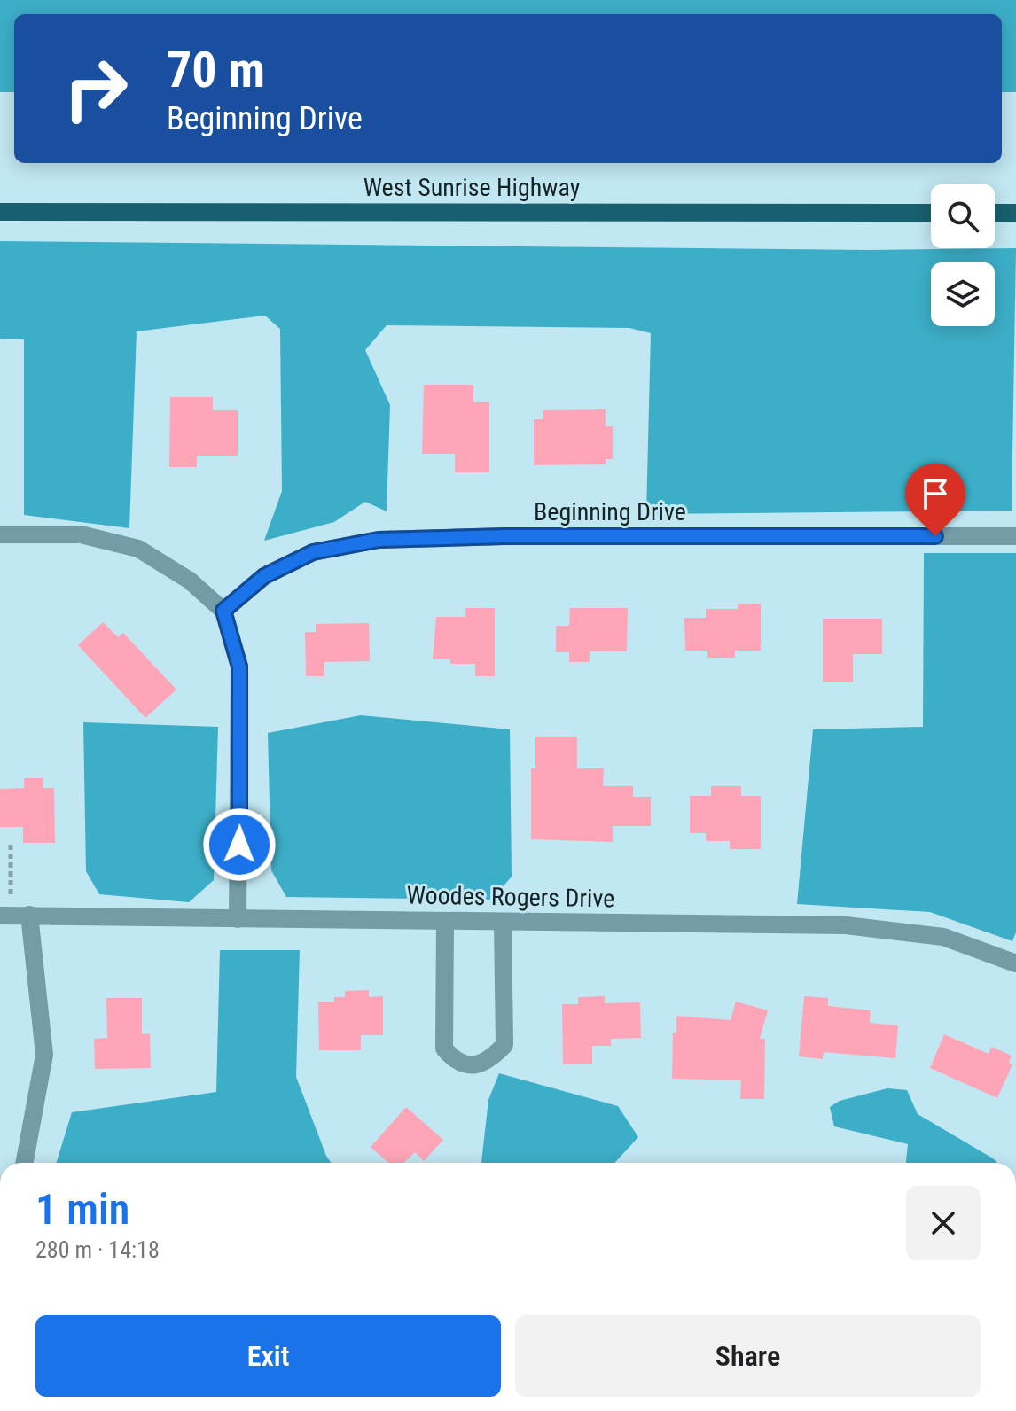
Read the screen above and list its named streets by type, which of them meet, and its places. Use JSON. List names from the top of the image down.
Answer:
{
  "streets": {
    "main road": ["West Sunrise Highway"],
    "street": ["Beginning Drive", "Woodes Rogers Drive"]
  },
  "page": {
    "turn": ["70 m", "Beginning Drive"],
    "heading": ["1 min", "280 m · 14:18"],
    "buttons": ["Exit", "Share"]
  }
}
